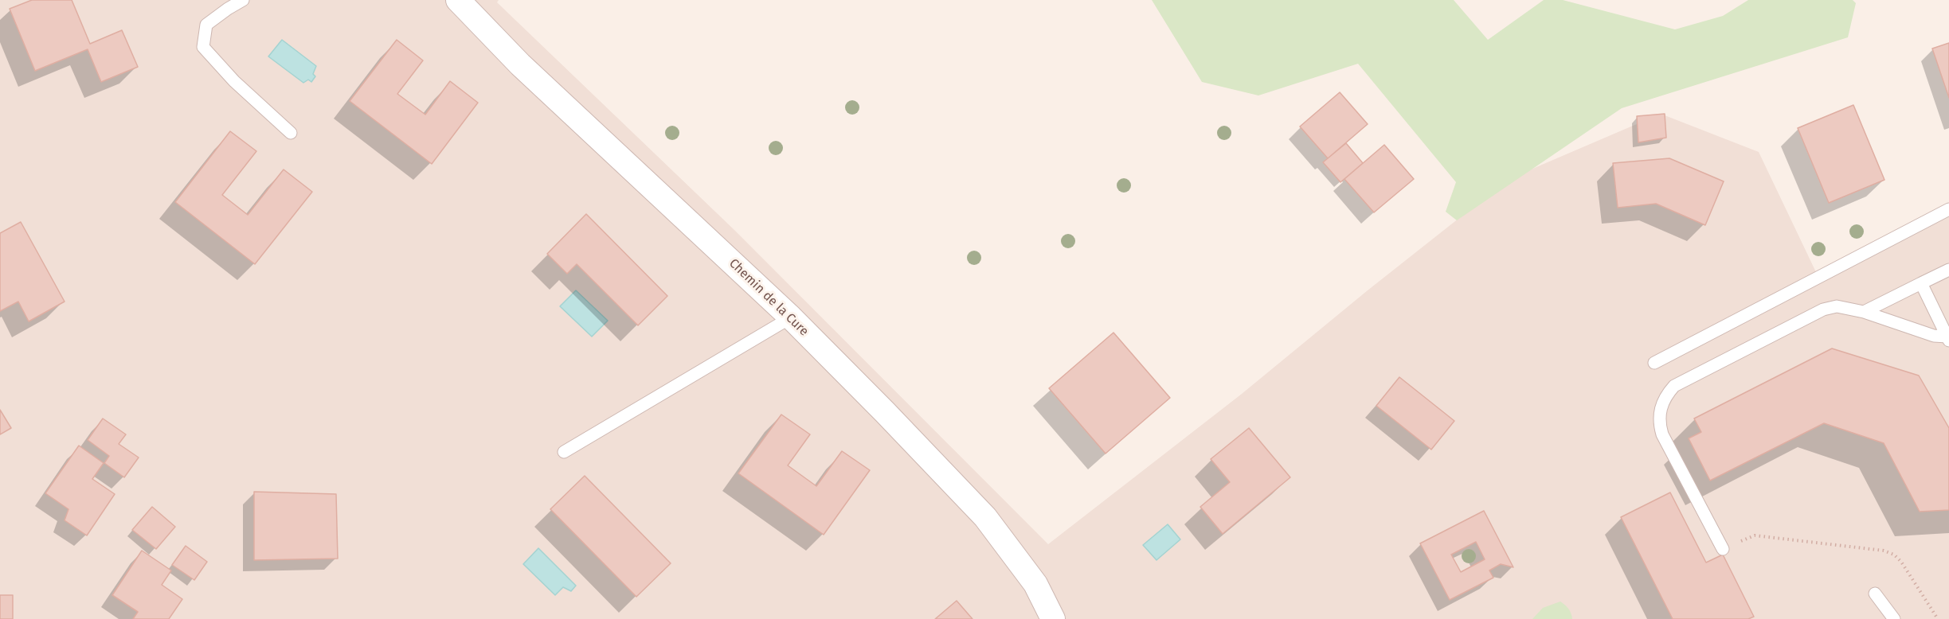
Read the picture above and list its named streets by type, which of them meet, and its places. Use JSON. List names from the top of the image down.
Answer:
{
  "streets": {
    "street": ["Chemin de la Cure"]
  }
}
